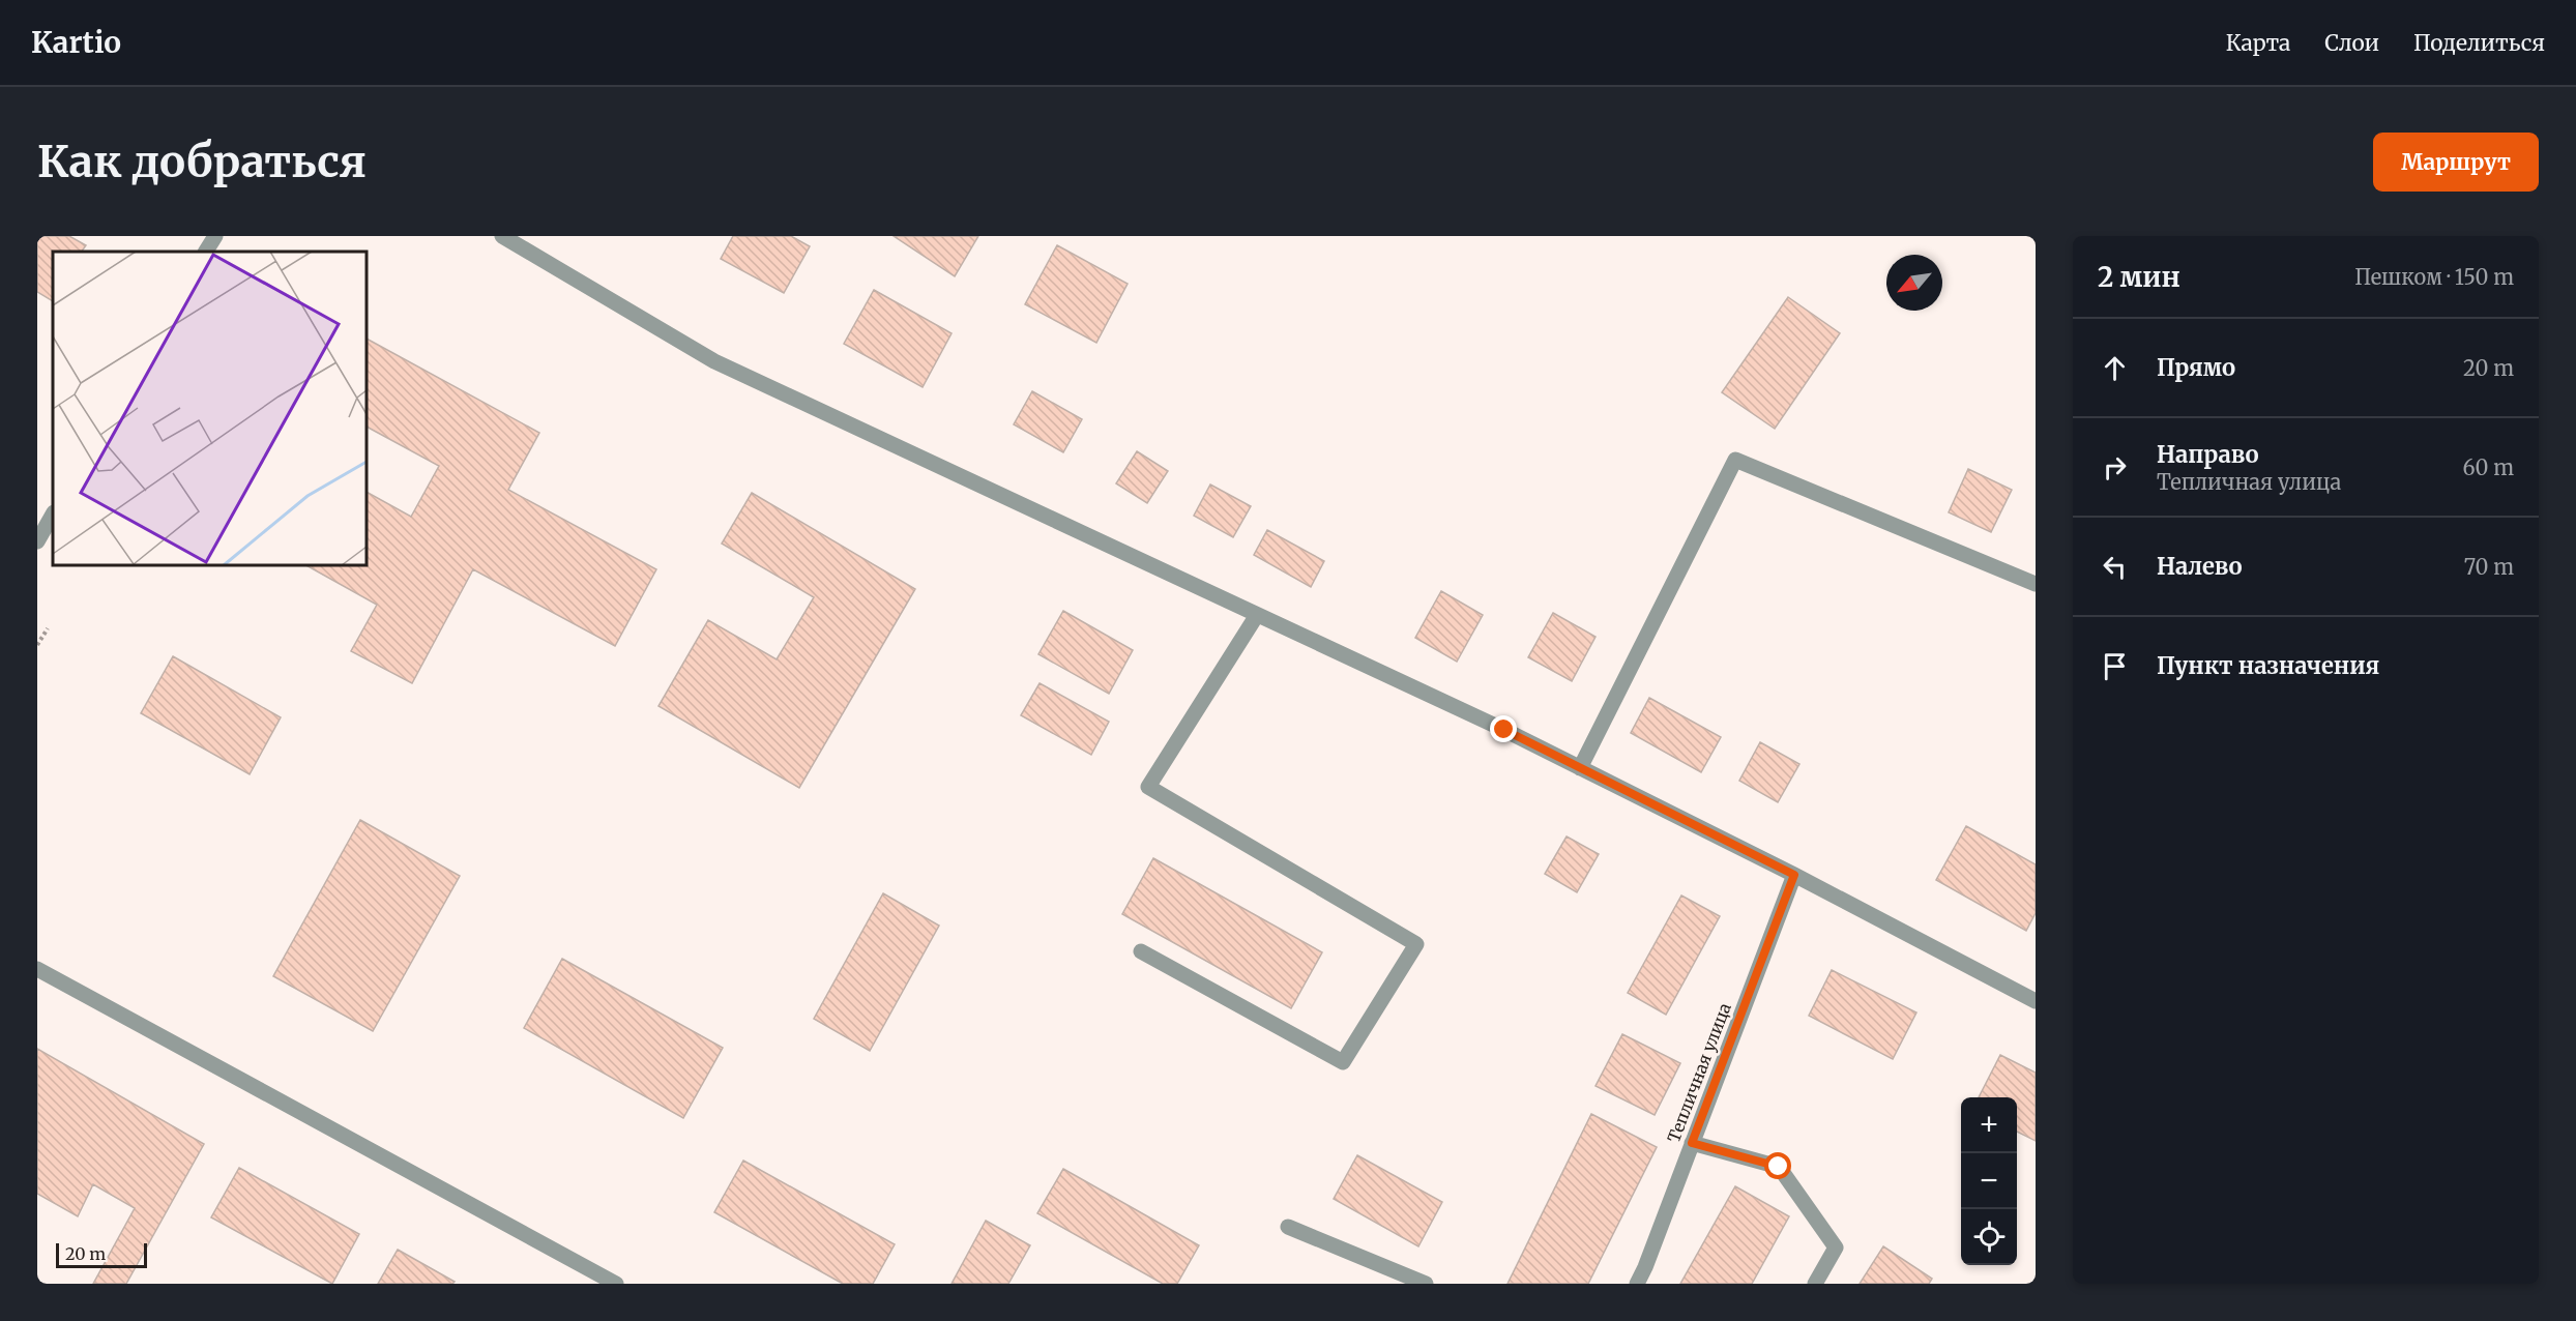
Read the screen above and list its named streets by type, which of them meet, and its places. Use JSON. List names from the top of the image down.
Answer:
{
  "streets": {
    "street": ["Тепличная улица"]
  },
  "scale_bar": "20 m",
  "north": "bottom left",
  "page": {
    "header": "Kartio",
    "nav": ["Карта", "Слои", "Поделиться"],
    "buttons": "Маршрут",
    "title": "Как добраться",
    "heading": ["2 мин", "Пешком · 150 m"],
    "list": [
      ["Прямо", "20 m"],
      ["Направо", "Тепличная улица", "60 m"],
      ["Налево", "70 m"],
      "Пункт назначения"
    ],
    "map_buttons": ["+", "−"],
    "scale": "20 m"
  }
}
